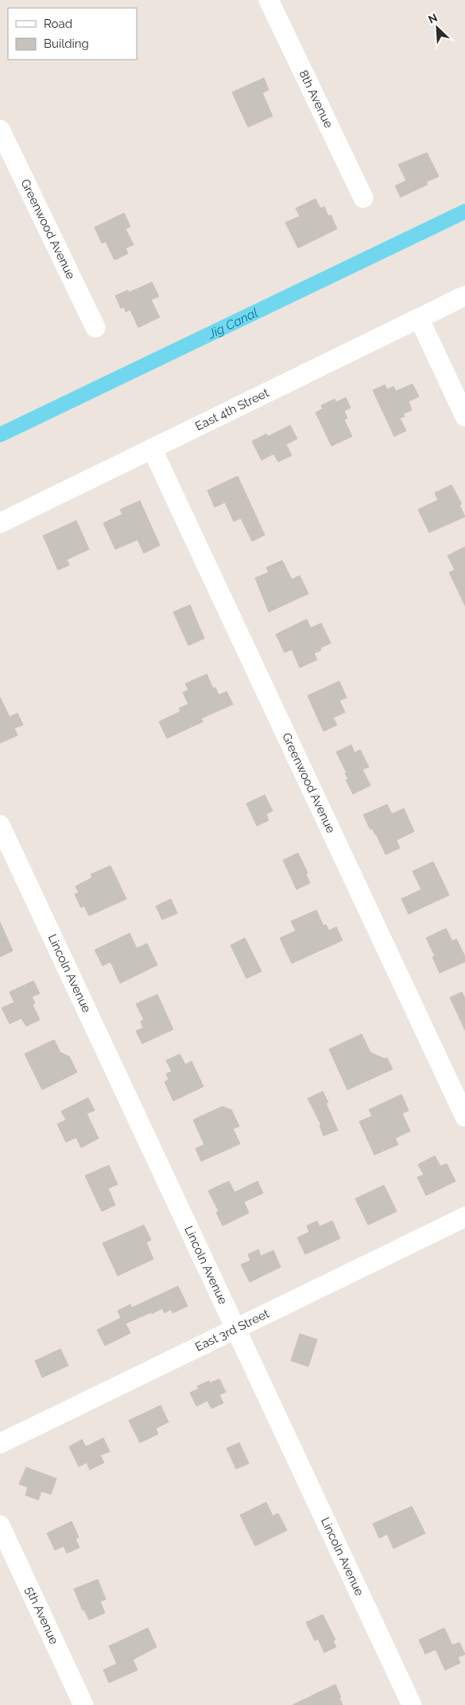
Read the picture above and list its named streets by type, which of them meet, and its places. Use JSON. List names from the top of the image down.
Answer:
{
  "streets": {
    "street": [
      "8th Avenue",
      "Greenwood Avenue",
      "East 4th Street",
      "Lincoln Avenue",
      "East 3rd Street",
      "5th Avenue"
    ]
  },
  "crossings": [
    ["Greenwood Avenue", "East 4th Street"],
    ["Lincoln Avenue", "East 3rd Street"]
  ],
  "water": ["Jig Canal"],
  "legend": ["Road", "Building"],
  "north": "top left"
}
